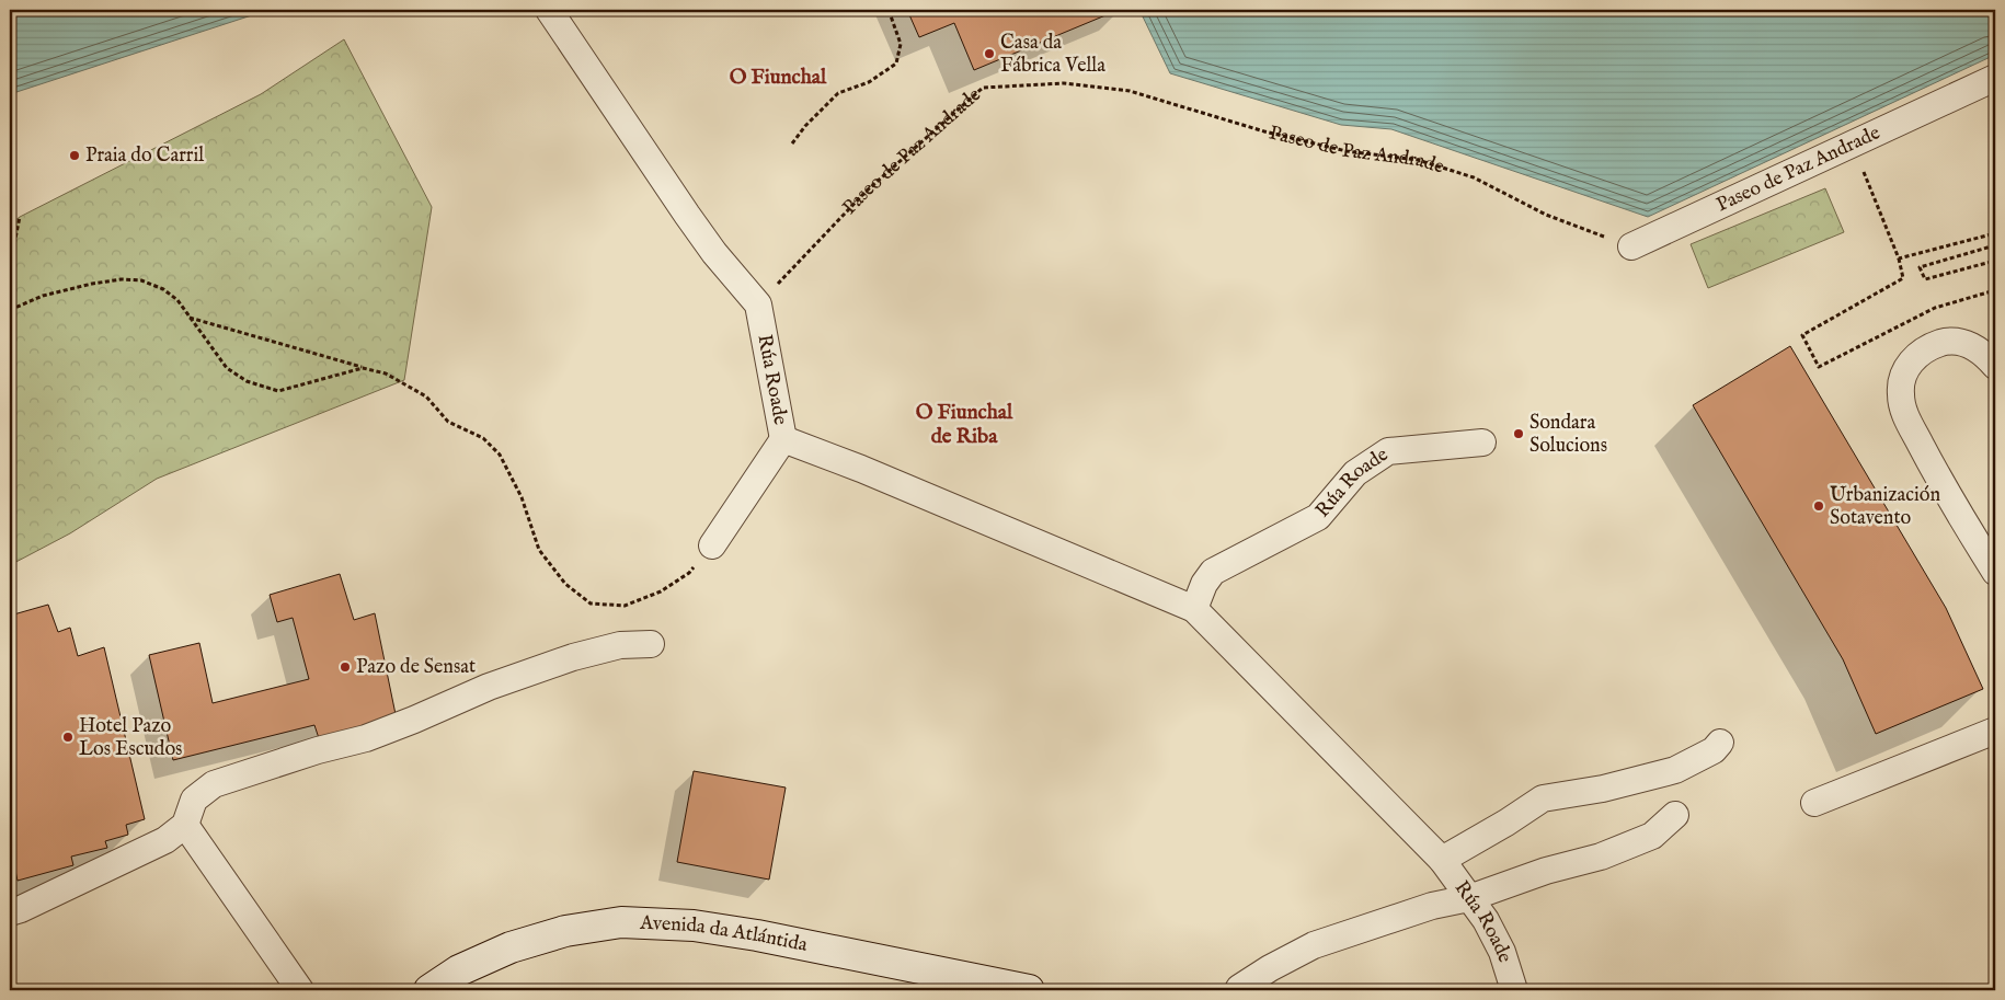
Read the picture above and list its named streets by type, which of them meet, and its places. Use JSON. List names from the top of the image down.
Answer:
{
  "streets": {
    "street": ["Paseo de Paz Andrade", "Rúa Roade", "Avenida da Atlántida"]
  },
  "crossings": [
    ["Paseo de Paz Andrade", "Rúa Roade"]
  ],
  "districts": ["O Fiunchal", "O Fiunchal de Riba"],
  "places": [
    "Casa da Fábrica Vella",
    "Praia do Carril",
    "Sondara Solucions",
    "Urbanización Sotavento",
    "Pazo de Sensat",
    "Hotel Pazo Los Escudos"
  ]
}
